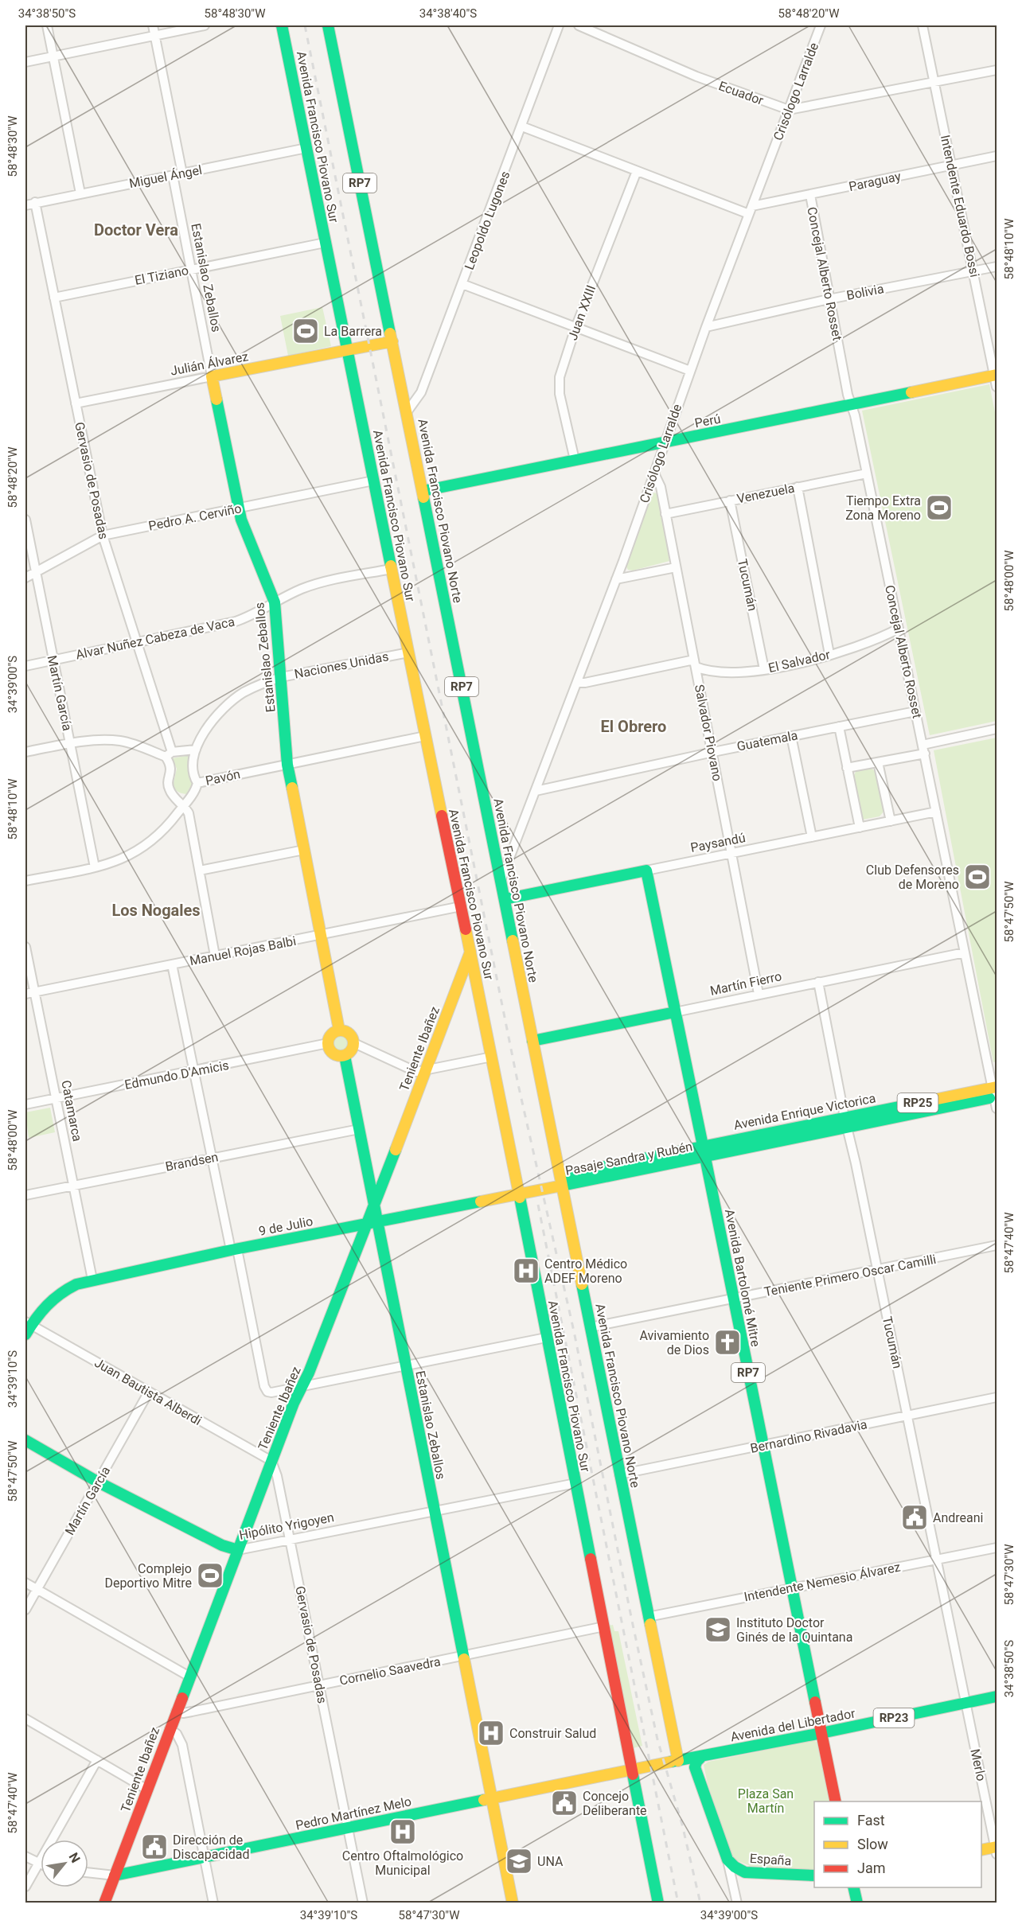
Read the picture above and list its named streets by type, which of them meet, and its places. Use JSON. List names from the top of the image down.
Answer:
{
  "streets": {
    "street": [
      "Crisólogo Larralde",
      "Ecuador",
      "Avenida Francisco Piovano Sur",
      "Miguel Ángel",
      "Paraguay",
      "RP7",
      "Intendente Eduardo Bossi",
      "Leopoldo Lugones",
      "Concejal Alberto Rosset",
      "El Tiziano",
      "Estanislao Zeballos",
      "Bolivia",
      "Juan XXIII",
      "Julián Álvarez",
      "Perú",
      "Gervasio de Posadas",
      "Venezuela",
      "Avenida Francisco Piovano Norte",
      "Pedro A. Cerviño",
      "Tucumán",
      "Alvar Nuñez Cabeza de Vaca",
      "El Salvador",
      "Naciones Unidas",
      "Martín García",
      "Salvador Piovano",
      "Guatemala",
      "Pavón",
      "Paysandú",
      "Manuel Rojas Balbi",
      "Martín Fierro",
      "Teniente Ibañez",
      "Edmundo D'Amicis",
      "RP25",
      "Catamarca",
      "Avenida Enrique Victorica",
      "Pasaje Sandra y Rubén",
      "Brandsen",
      "9 de Julio",
      "Teniente Primero Oscar Camilli",
      "Avenida Bartolomé Mitre",
      "Juan Bautista Alberdi",
      "Bernardino Rivadavia",
      "Hipólito Yrigoyen",
      "Intendente Nemesio Álvarez",
      "Cornelio Saavedra",
      "RP23",
      "Avenida del Libertador",
      "Merlo",
      "Pedro Martínez Melo",
      "España"
    ]
  },
  "crossings": [
    ["Crisólogo Larralde", "Ecuador"],
    ["Crisólogo Larralde", "Paraguay"],
    ["Crisólogo Larralde", "Bolivia"],
    ["Crisólogo Larralde", "Perú"],
    ["Crisólogo Larralde", "Avenida Francisco Piovano Norte"],
    ["Crisólogo Larralde", "El Salvador"],
    ["Crisólogo Larralde", "Salvador Piovano"],
    ["Crisólogo Larralde", "Guatemala"],
    ["Avenida Francisco Piovano Sur", "Miguel Ángel"],
    ["Avenida Francisco Piovano Sur", "El Tiziano"],
    ["Avenida Francisco Piovano Sur", "Julián Álvarez"],
    ["Avenida Francisco Piovano Sur", "Pedro A. Cerviño"],
    ["Avenida Francisco Piovano Sur", "Alvar Nuñez Cabeza de Vaca"],
    ["Avenida Francisco Piovano Sur", "Naciones Unidas"],
    ["Avenida Francisco Piovano Sur", "Pavón"],
    ["Avenida Francisco Piovano Sur", "Manuel Rojas Balbi"],
    ["Avenida Francisco Piovano Sur", "Teniente Ibañez"],
    ["Avenida Francisco Piovano Sur", "9 de Julio"],
    ["Avenida Francisco Piovano Sur", "Hipólito Yrigoyen"],
    ["Avenida Francisco Piovano Sur", "Cornelio Saavedra"],
    ["Avenida Francisco Piovano Sur", "Avenida del Libertador"],
    ["Avenida Francisco Piovano Sur", "Pedro Martínez Melo"],
    ["Miguel Ángel", "Estanislao Zeballos"],
    ["Miguel Ángel", "Gervasio de Posadas"],
    ["Paraguay", "Intendente Eduardo Bossi"],
    ["Paraguay", "Concejal Alberto Rosset"],
    ["Intendente Eduardo Bossi", "Bolivia"],
    ["Intendente Eduardo Bossi", "Perú"],
    ["Leopoldo Lugones", "Avenida Francisco Piovano Norte"],
    ["Concejal Alberto Rosset", "Bolivia"],
    ["Concejal Alberto Rosset", "Perú"],
    ["Concejal Alberto Rosset", "Venezuela"],
    ["Concejal Alberto Rosset", "El Salvador"],
    ["Concejal Alberto Rosset", "Guatemala"],
    ["Concejal Alberto Rosset", "Paysandú"],
    ["Concejal Alberto Rosset", "Martín Fierro"],
    ["Concejal Alberto Rosset", "Avenida Enrique Victorica"],
    ["El Tiziano", "Estanislao Zeballos"],
    ["El Tiziano", "Gervasio de Posadas"],
    ["Estanislao Zeballos", "Julián Álvarez"],
    ["Estanislao Zeballos", "Pedro A. Cerviño"],
    ["Estanislao Zeballos", "Alvar Nuñez Cabeza de Vaca"],
    ["Estanislao Zeballos", "Naciones Unidas"],
    ["Estanislao Zeballos", "Pavón"],
    ["Estanislao Zeballos", "Manuel Rojas Balbi"],
    ["Estanislao Zeballos", "Teniente Ibañez"],
    ["Estanislao Zeballos", "Edmundo D'Amicis"],
    ["Estanislao Zeballos", "Brandsen"],
    ["Estanislao Zeballos", "9 de Julio"],
    ["Estanislao Zeballos", "Hipólito Yrigoyen"],
    ["Estanislao Zeballos", "Cornelio Saavedra"],
    ["Estanislao Zeballos", "Pedro Martínez Melo"],
    ["Juan XXIII", "Perú"],
    ["Julián Álvarez", "Gervasio de Posadas"],
    ["Julián Álvarez", "Avenida Francisco Piovano Norte"],
    ["Perú", "Avenida Francisco Piovano Norte"],
    ["Gervasio de Posadas", "Pedro A. Cerviño"],
    ["Gervasio de Posadas", "Alvar Nuñez Cabeza de Vaca"],
    ["Gervasio de Posadas", "Pavón"],
    ["Gervasio de Posadas", "Manuel Rojas Balbi"],
    ["Gervasio de Posadas", "Teniente Ibañez"],
    ["Gervasio de Posadas", "Juan Bautista Alberdi"],
    ["Gervasio de Posadas", "Hipólito Yrigoyen"],
    ["Gervasio de Posadas", "Cornelio Saavedra"],
    ["Gervasio de Posadas", "Pedro Martínez Melo"],
    ["Venezuela", "Tucumán"],
    ["Venezuela", "Salvador Piovano"],
    ["Avenida Francisco Piovano Norte", "Paysandú"],
    ["Avenida Francisco Piovano Norte", "Martín Fierro"],
    ["Avenida Francisco Piovano Norte", "Pasaje Sandra y Rubén"],
    ["Avenida Francisco Piovano Norte", "9 de Julio"],
    ["Avenida Francisco Piovano Norte", "Teniente Primero Oscar Camilli"],
    ["Avenida Francisco Piovano Norte", "Bernardino Rivadavia"],
    ["Avenida Francisco Piovano Norte", "Intendente Nemesio Álvarez"],
    ["Avenida Francisco Piovano Norte", "Avenida del Libertador"],
    ["Pedro A. Cerviño", "Martín García"],
    ["Tucumán", "El Salvador"],
    ["Tucumán", "Martín Fierro"],
    ["Tucumán", "Avenida Enrique Victorica"],
    ["Tucumán", "Teniente Primero Oscar Camilli"],
    ["Tucumán", "Bernardino Rivadavia"],
    ["Tucumán", "Intendente Nemesio Álvarez"],
    ["Tucumán", "Avenida del Libertador"],
    ["Tucumán", "Merlo"],
    ["Alvar Nuñez Cabeza de Vaca", "Martín García"],
    ["El Salvador", "Salvador Piovano"],
    ["Martín García", "Pavón"],
    ["Martín García", "Juan Bautista Alberdi"],
    ["Martín García", "Hipólito Yrigoyen"],
    ["Salvador Piovano", "Guatemala"],
    ["Salvador Piovano", "Paysandú"],
    ["Salvador Piovano", "Martín Fierro"],
    ["Paysandú", "Avenida Bartolomé Mitre"],
    ["Manuel Rojas Balbi", "Catamarca"],
    ["Martín Fierro", "Avenida Bartolomé Mitre"],
    ["Teniente Ibañez", "9 de Julio"],
    ["Teniente Ibañez", "Juan Bautista Alberdi"],
    ["Teniente Ibañez", "Hipólito Yrigoyen"],
    ["Teniente Ibañez", "Cornelio Saavedra"],
    ["Teniente Ibañez", "Pedro Martínez Melo"],
    ["Edmundo D'Amicis", "Catamarca"],
    ["Catamarca", "Brandsen"],
    ["Catamarca", "9 de Julio"],
    ["Avenida Enrique Victorica", "Pasaje Sandra y Rubén"],
    ["Avenida Enrique Victorica", "Avenida Bartolomé Mitre"],
    ["Pasaje Sandra y Rubén", "9 de Julio"],
    ["Pasaje Sandra y Rubén", "Avenida Bartolomé Mitre"],
    ["9 de Julio", "Juan Bautista Alberdi"],
    ["Teniente Primero Oscar Camilli", "Avenida Bartolomé Mitre"],
    ["Avenida Bartolomé Mitre", "Bernardino Rivadavia"],
    ["Avenida Bartolomé Mitre", "Intendente Nemesio Álvarez"],
    ["Avenida Bartolomé Mitre", "Avenida del Libertador"],
    ["Avenida del Libertador", "Merlo"],
    ["Avenida del Libertador", "Pedro Martínez Melo"]
  ],
  "districts": ["Doctor Vera", "El Obrero", "Los Nogales"],
  "parks": ["Plaza San Martín"],
  "places": {
    "sports": [
      "La Barrera",
      "Tiempo Extra Zona Moreno",
      "Club Defensores de Moreno",
      "Complejo Deportivo Mitre"
    ],
    "hospital": ["Centro Médico ADEF Moreno", "Construir Salud", "Centro Oftalmológico Municipal"],
    "church": ["Avivamiento de Dios"],
    "public building": ["Andreani", "Concejo Deliberante", "Dirección de Discapacidad"],
    "school or university": ["Instituto Doctor Ginés de la Quintana", "UNA"]
  },
  "legend": ["Fast", "Slow", "Jam"],
  "north": "top right",
  "coordinates": [
    "34°38'50\"S",
    "58°48'30\"W",
    "34°38'40\"S",
    "58°48'20\"W",
    "58°48'10\"W",
    "58°48'00\"W",
    "34°39'00\"S",
    "58°47'50\"W",
    "58°47'40\"W",
    "34°39'10\"S",
    "58°47'30\"W"
  ]
}
